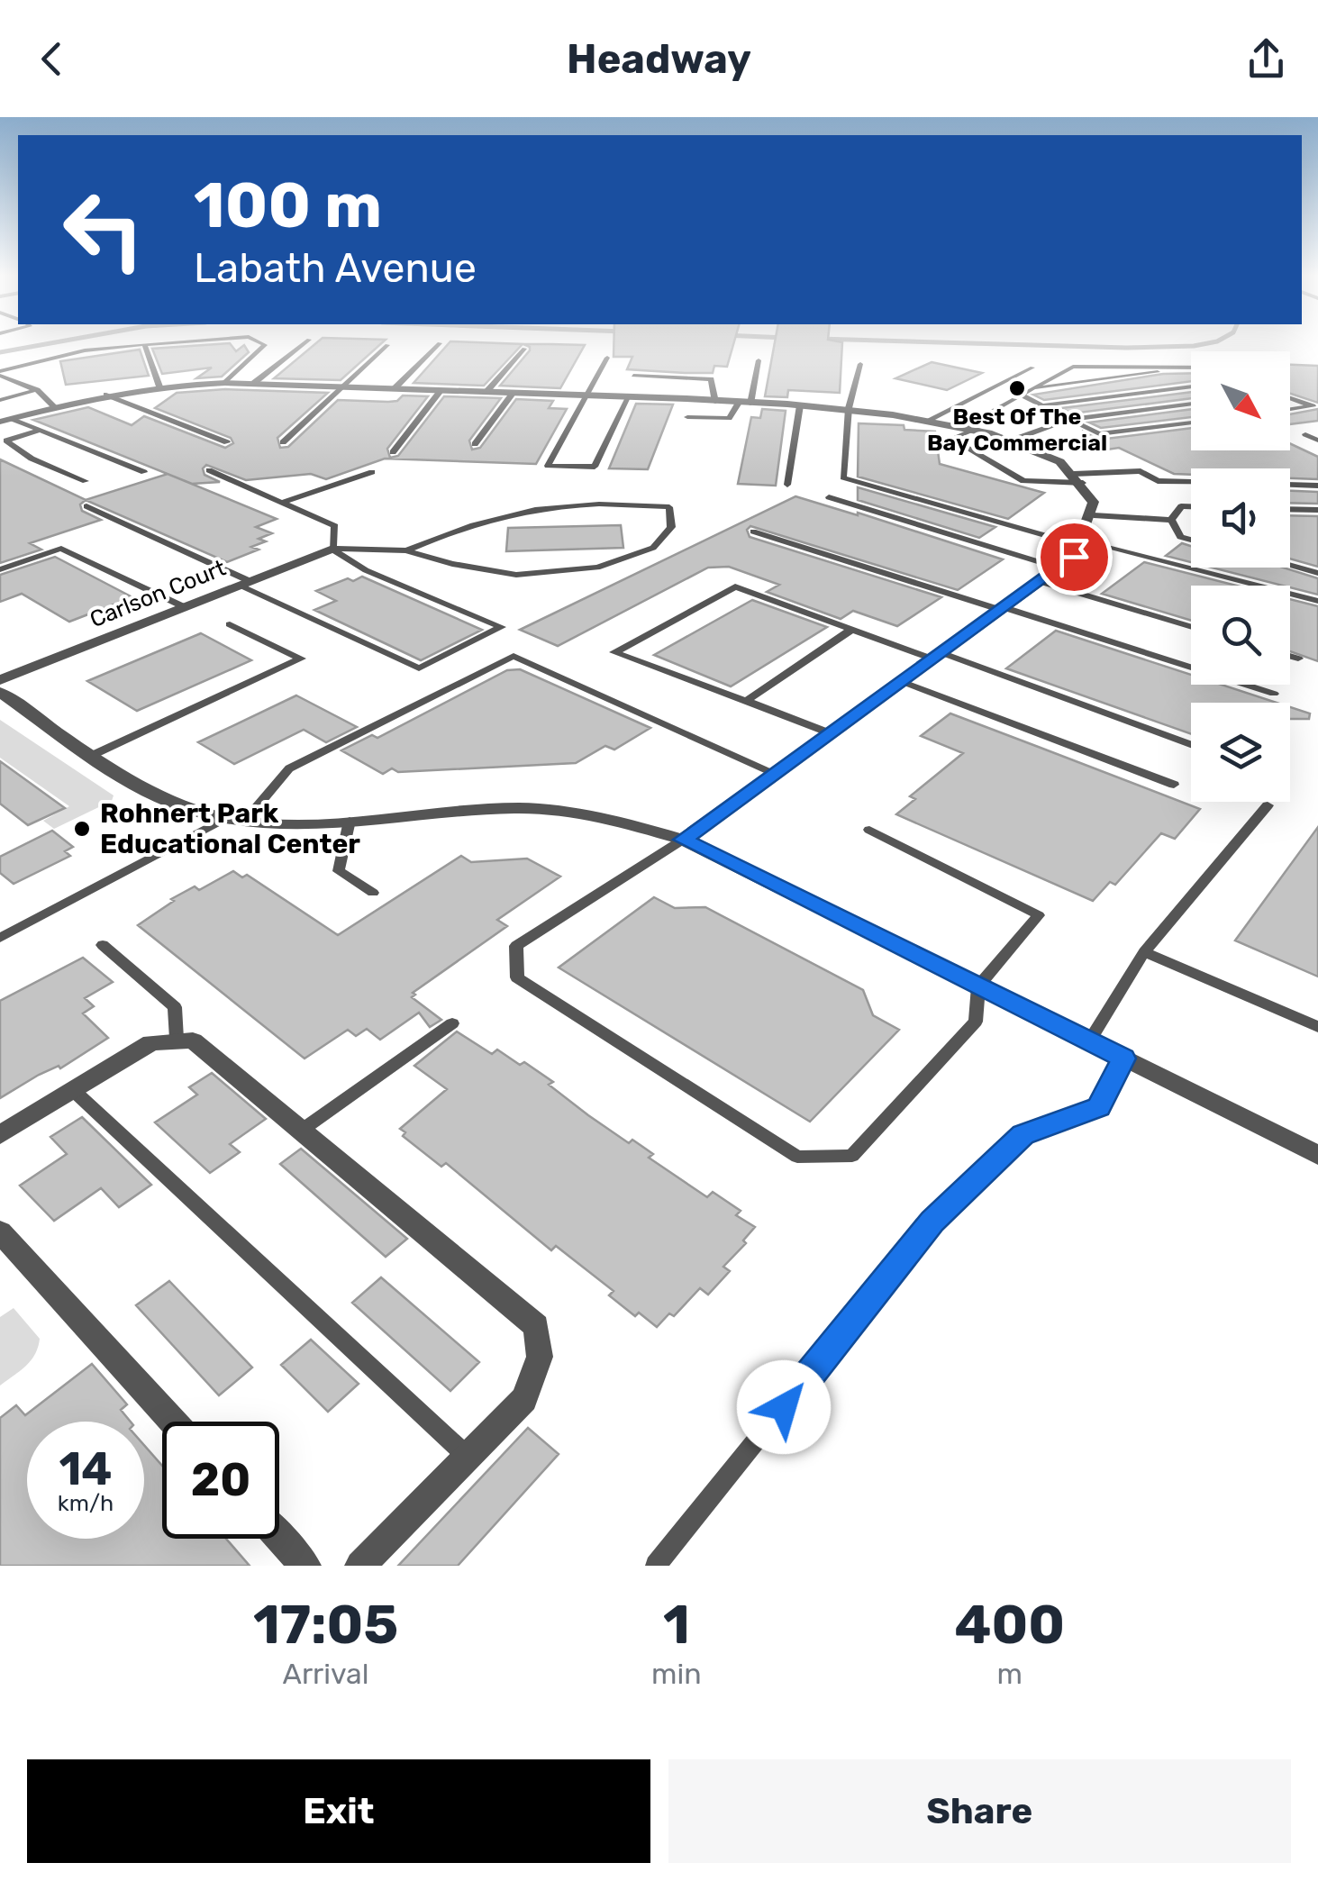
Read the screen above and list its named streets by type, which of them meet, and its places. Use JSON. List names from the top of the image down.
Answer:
{
  "streets": {
    "street": ["Carlson Court"]
  },
  "places": ["Best Of The Bay Commercial", "Rohnert Park Educational Center"],
  "north": "bottom right",
  "page": {
    "header": "Headway",
    "turn": ["100 m", "Labath Avenue"],
    "speed": "14 km/h",
    "limit": "20",
    "eta": [
      "17:05",
      "Arrival",
      "1",
      "min",
      "400",
      "m"
    ],
    "buttons": ["Exit", "Share"]
  }
}
